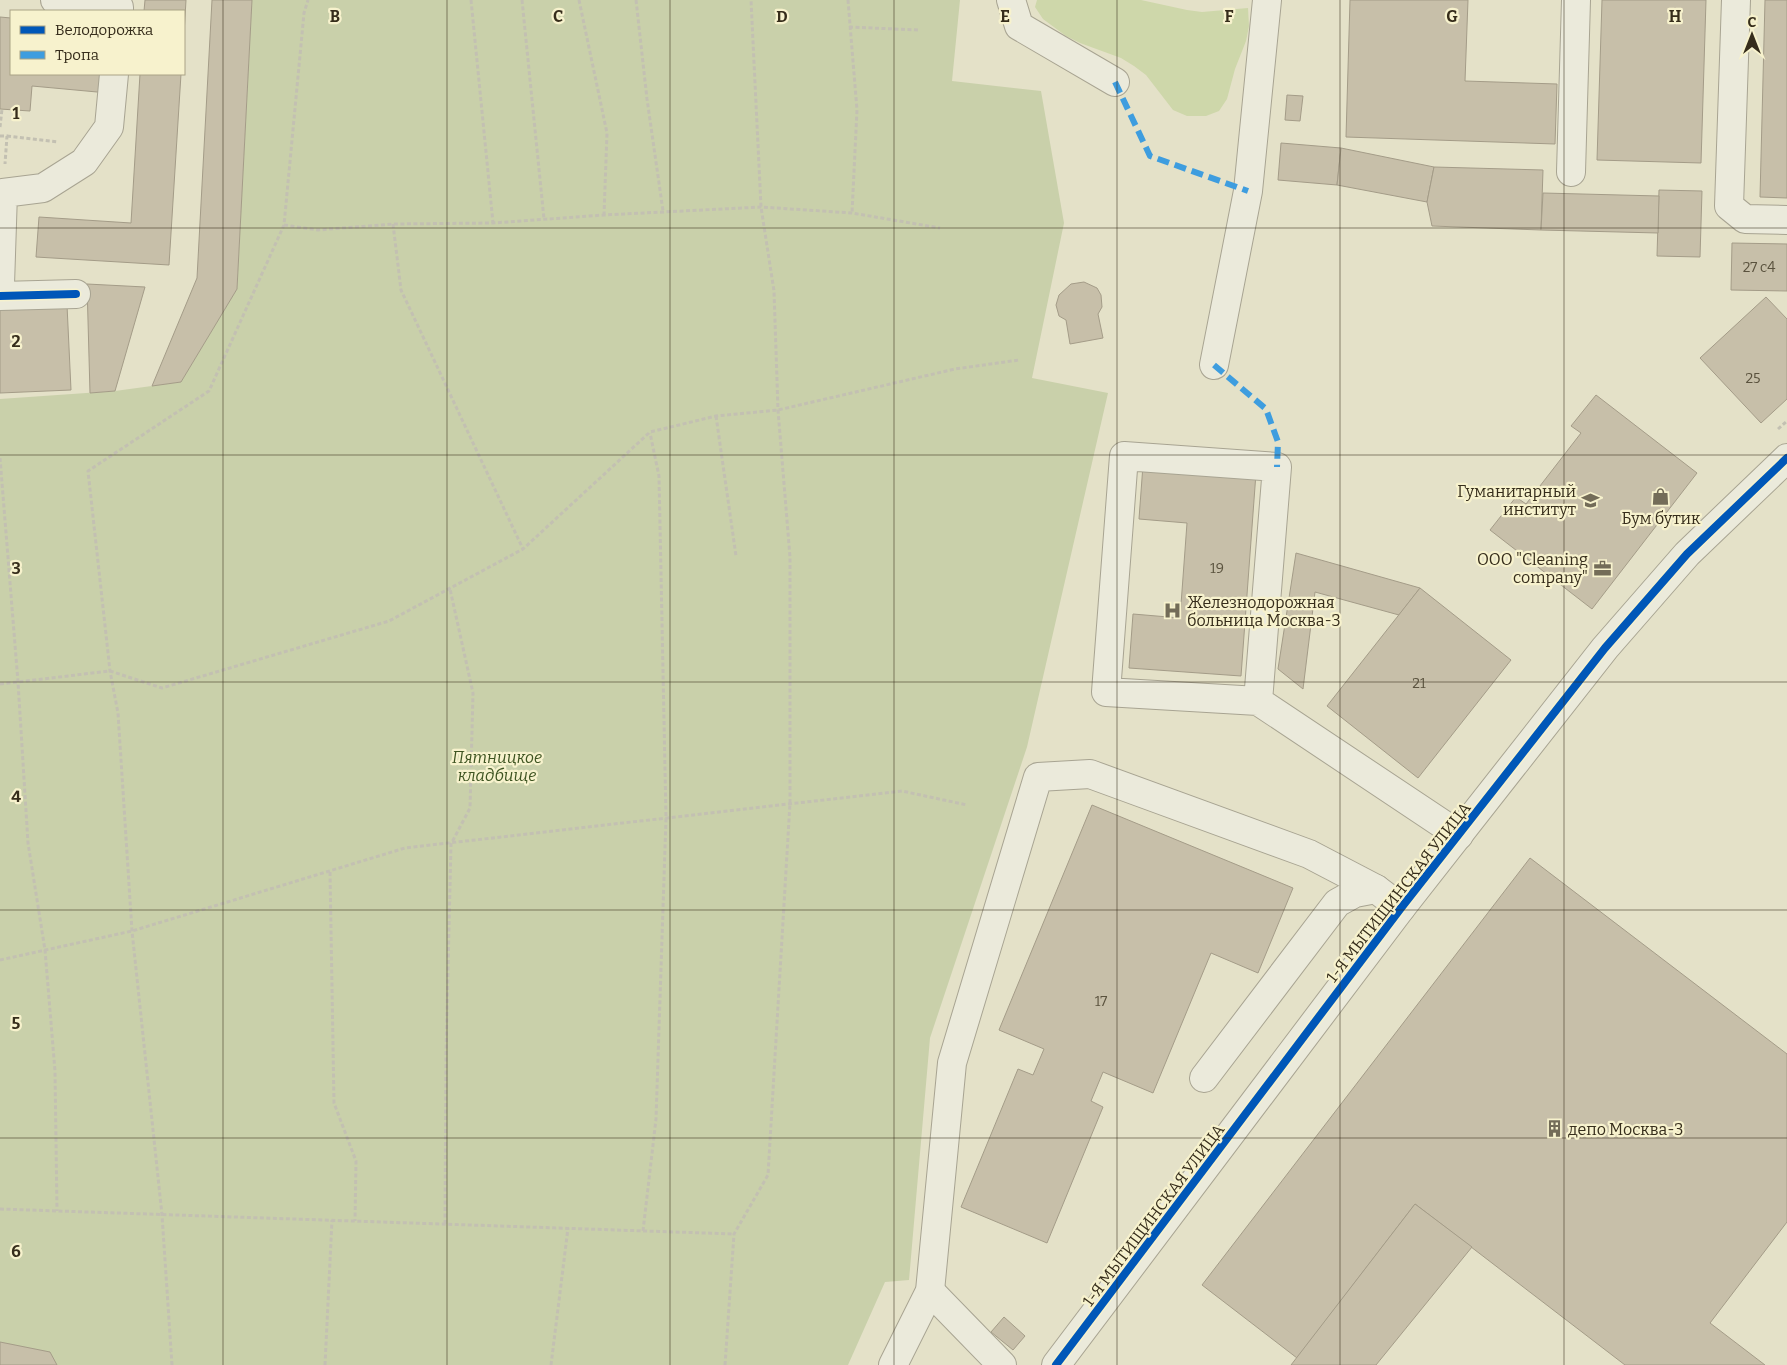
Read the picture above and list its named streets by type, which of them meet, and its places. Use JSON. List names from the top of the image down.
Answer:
{
  "streets": {
    "street": ["1-Я МЫТИЩИНСКАЯ УЛИЦА"]
  },
  "parks": ["Пятницкое кладбище"],
  "places": {
    "shop": ["Бум бутик"],
    "school or university": ["Гуманитарный институт"],
    "office": ["ООО \"Cleaning company\""],
    "hospital": ["Железнодорожная больница Москва-3"],
    "building": ["депо Москва-3"]
  },
  "house_numbers": [
    "27 с4",
    "25",
    "19",
    "21",
    "17"
  ],
  "legend": ["Велодорожка", "Тропа"],
  "north": "top",
  "grid": {
    "columns": [
      "B",
      "C",
      "D",
      "E",
      "F",
      "G",
      "H"
    ],
    "rows": [
      "1",
      "2",
      "3",
      "4",
      "5",
      "6"
    ]
  }
}
